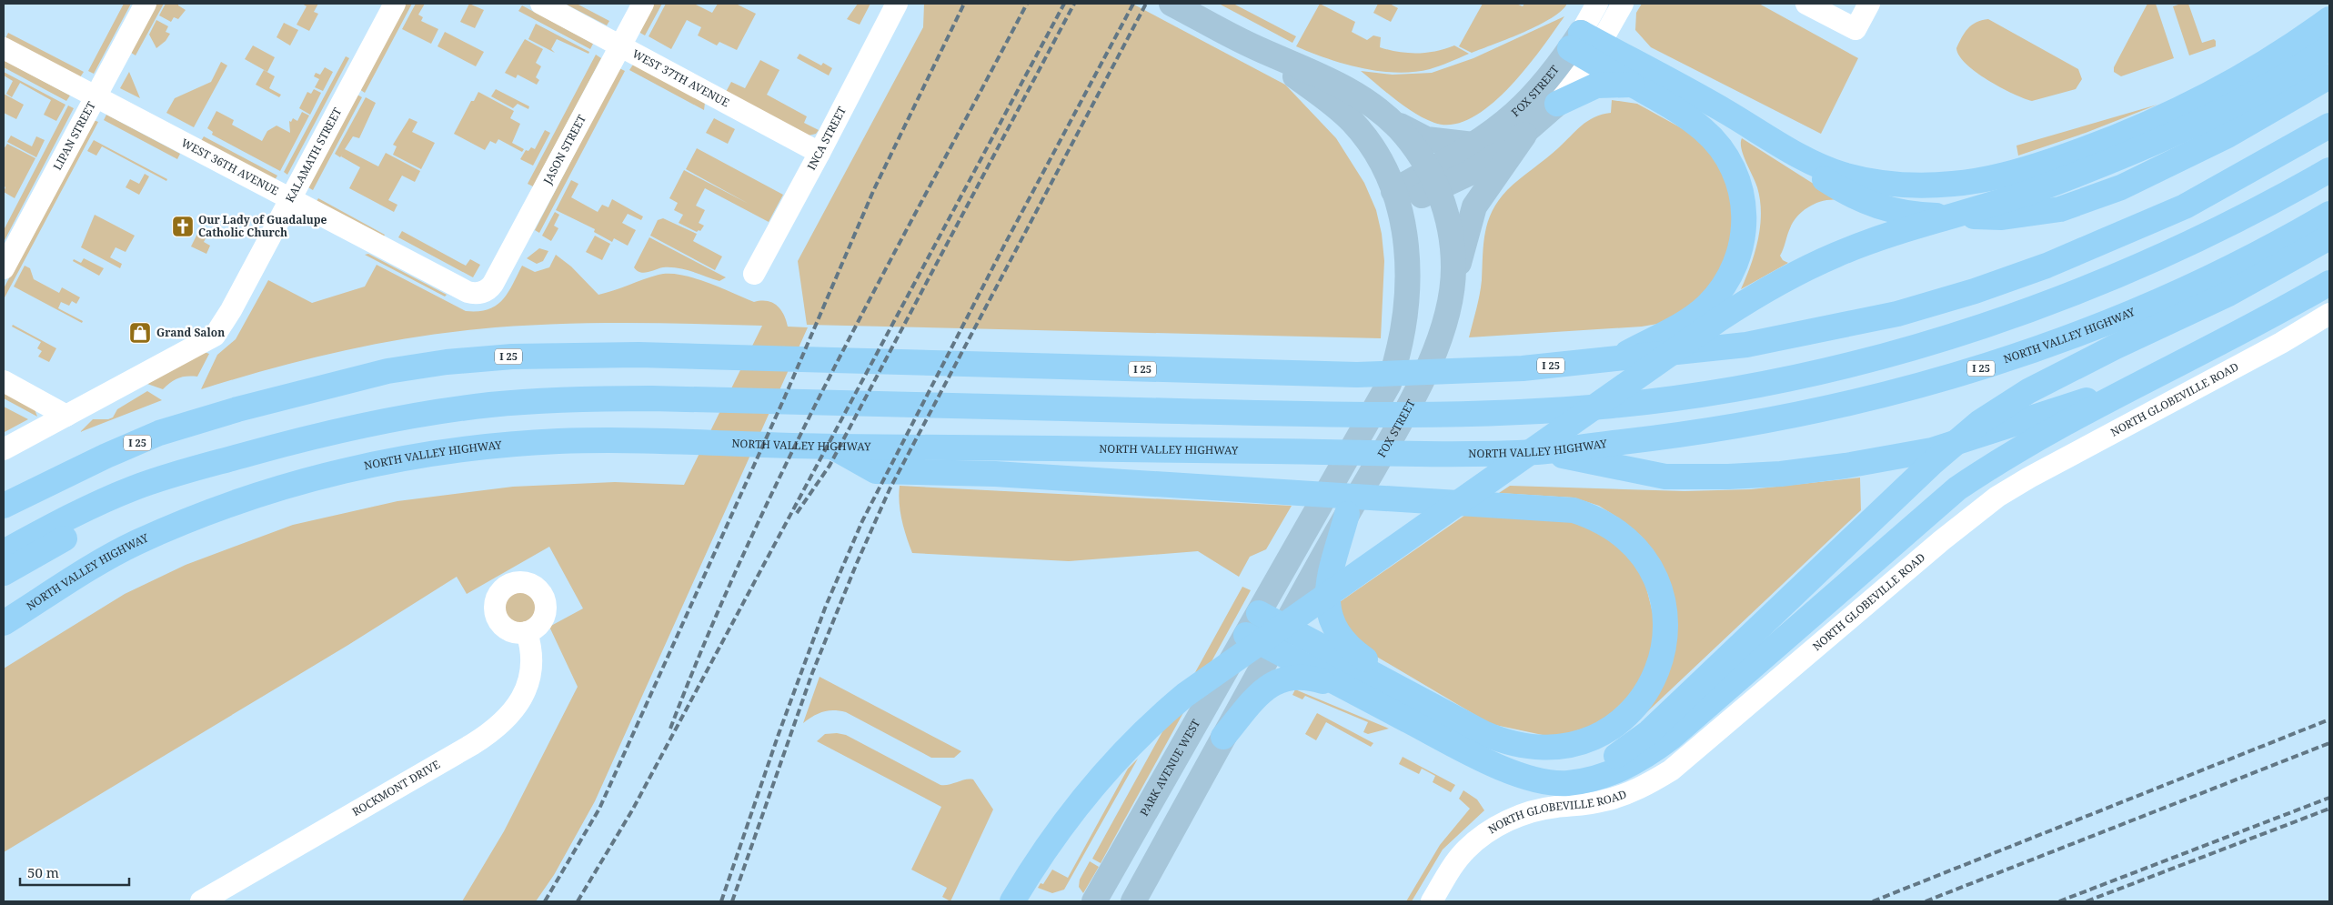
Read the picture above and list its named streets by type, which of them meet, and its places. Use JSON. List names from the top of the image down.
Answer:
{
  "streets": {
    "highway": ["NORTH VALLEY HIGHWAY", "I 25"],
    "main road": ["FOX STREET", "PARK AVENUE WEST"],
    "street": [
      "WEST 37TH AVENUE",
      "LIPAN STREET",
      "INCA STREET",
      "JASON STREET",
      "KALAMATH STREET",
      "WEST 36TH AVENUE",
      "NORTH GLOBEVILLE ROAD",
      "ROCKMONT DRIVE"
    ]
  },
  "crossings": [
    ["WEST 37TH AVENUE", "INCA STREET"],
    ["WEST 37TH AVENUE", "JASON STREET"],
    ["LIPAN STREET", "WEST 36TH AVENUE"],
    ["JASON STREET", "WEST 36TH AVENUE"],
    ["KALAMATH STREET", "WEST 36TH AVENUE"]
  ],
  "places": {
    "church": ["Our Lady of Guadalupe Catholic Church"],
    "shop": ["Grand Salon"]
  },
  "scale_bar": "50 m"
}
